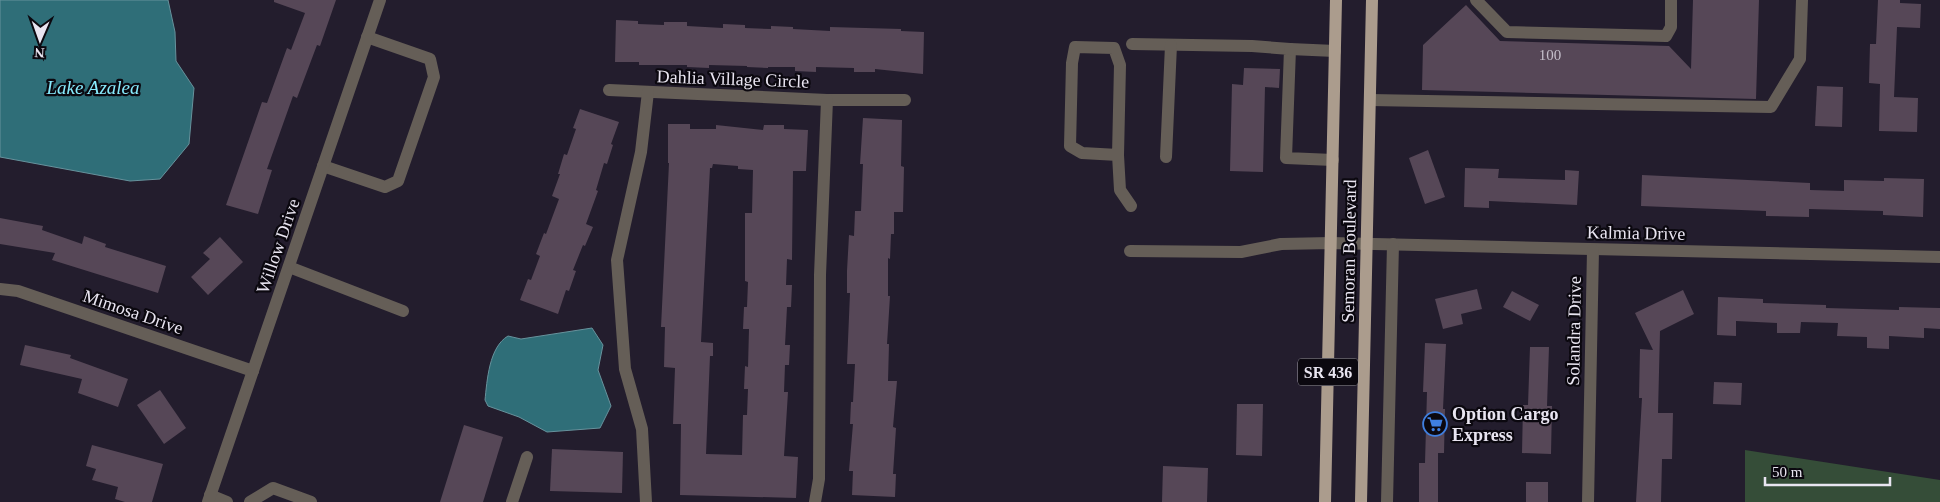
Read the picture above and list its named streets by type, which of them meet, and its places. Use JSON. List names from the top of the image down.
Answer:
{
  "streets": {
    "main road": ["Semoran Boulevard", "SR 436"],
    "street": [
      "Dahlia Village Circle",
      "Kalmia Drive",
      "Willow Drive",
      "Mimosa Drive",
      "Solandra Drive"
    ]
  },
  "crossings": [
    ["Kalmia Drive", "Semoran Boulevard"],
    ["Kalmia Drive", "Solandra Drive"],
    ["Willow Drive", "Mimosa Drive"]
  ],
  "water": ["Lake Azalea"],
  "places": {
    "supermarket": ["Option Cargo Express"]
  },
  "house_numbers": ["100"],
  "scale_bar": "50 m",
  "north": "bottom"
}
